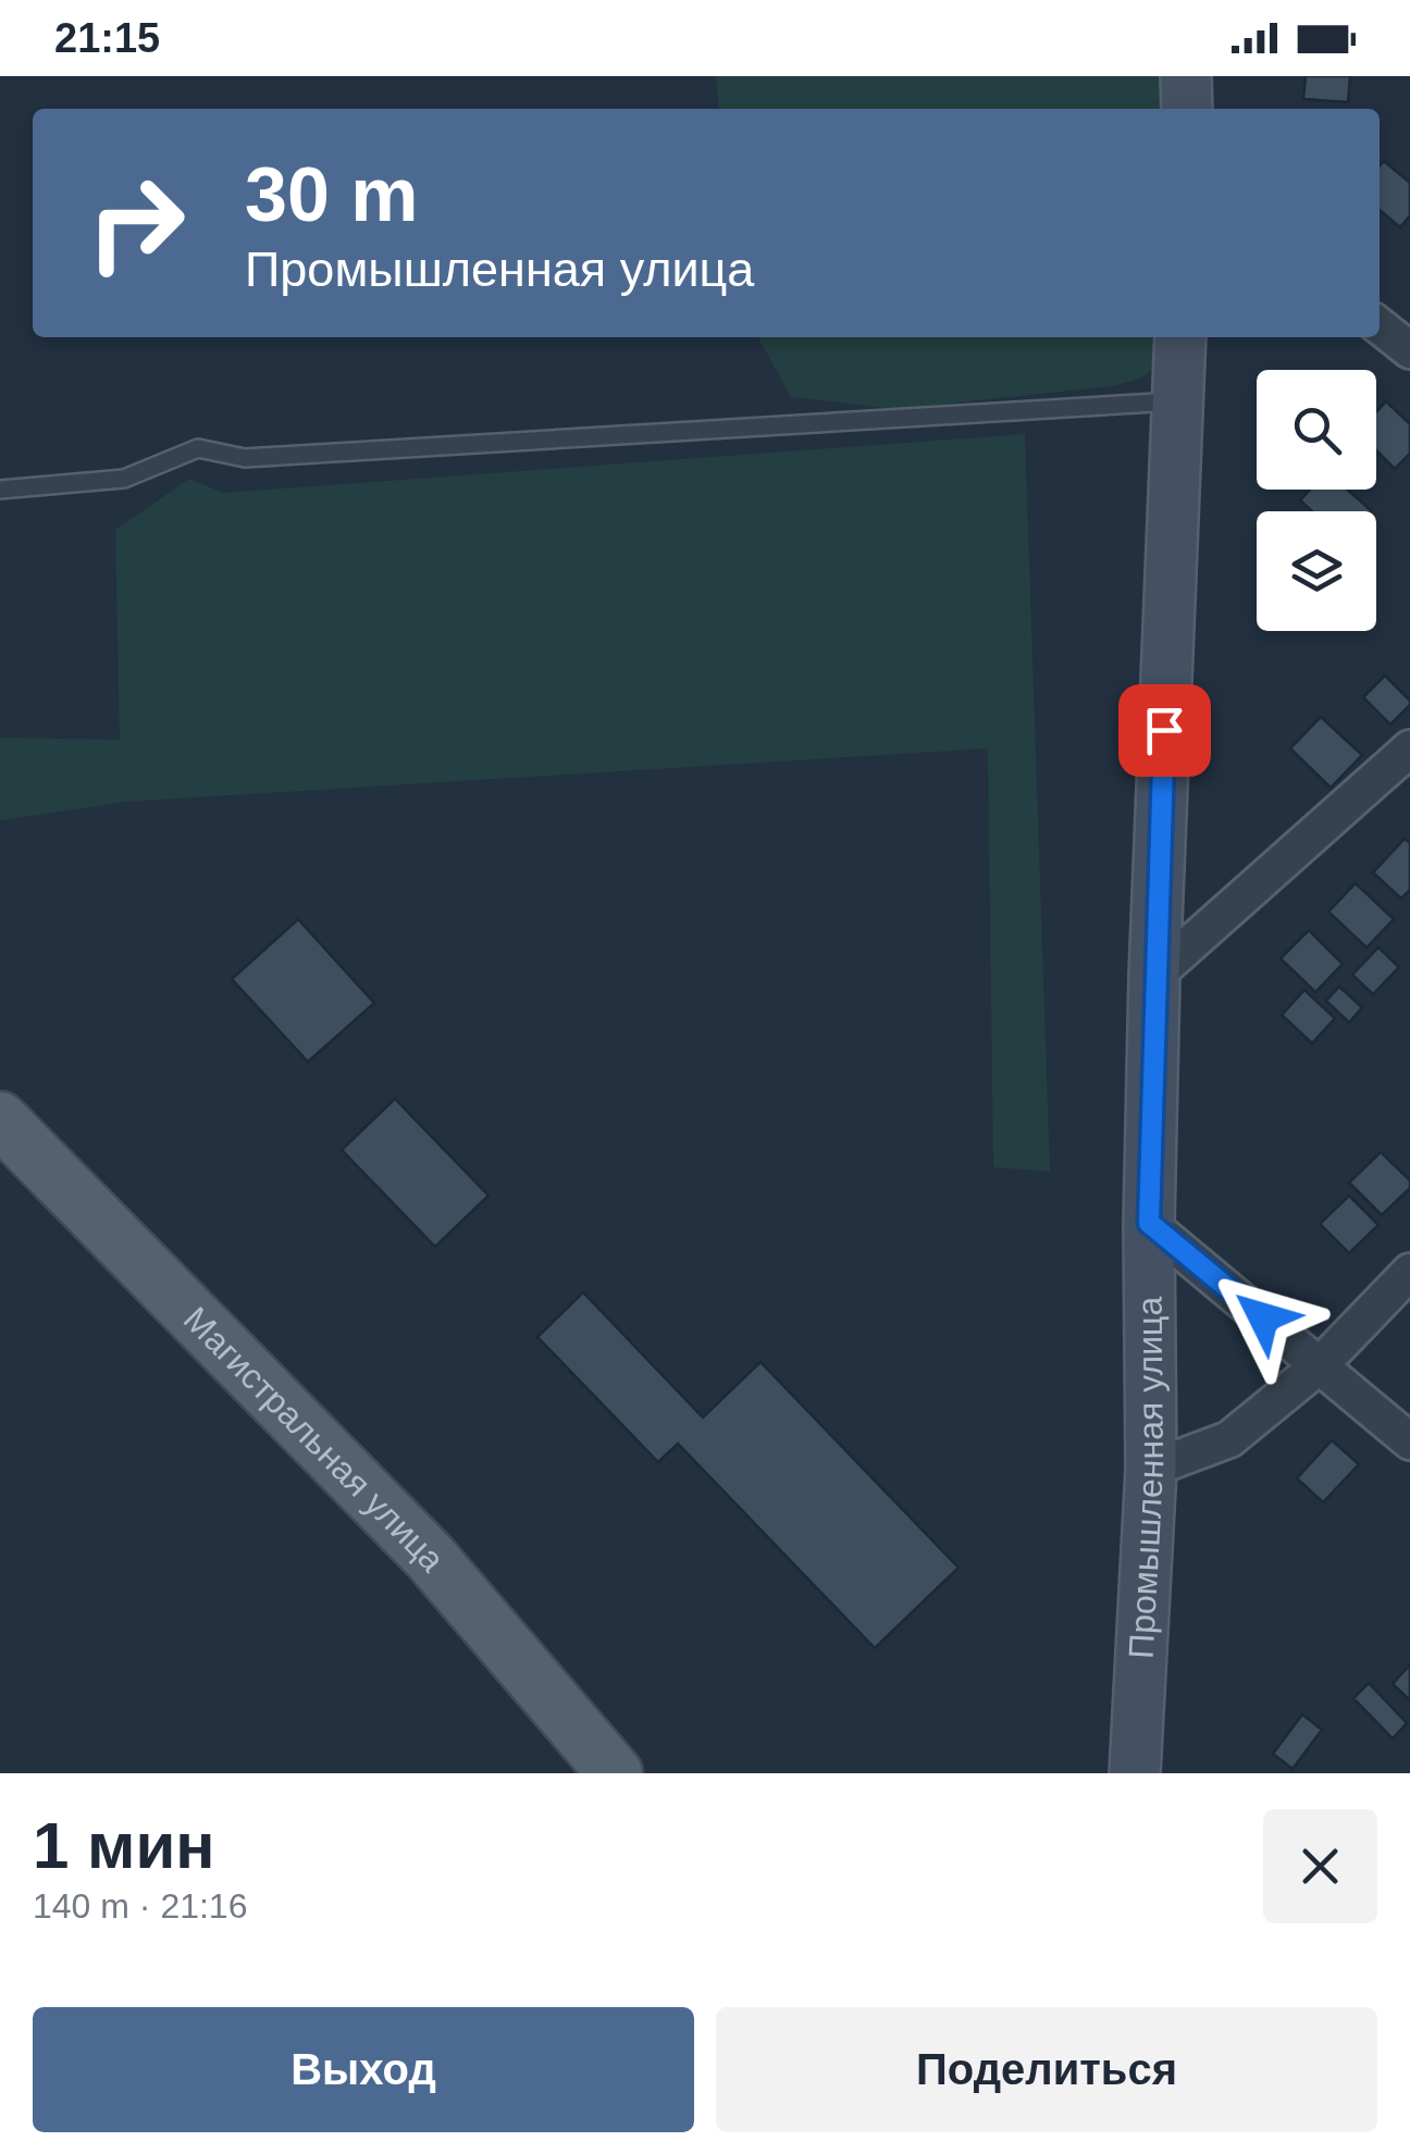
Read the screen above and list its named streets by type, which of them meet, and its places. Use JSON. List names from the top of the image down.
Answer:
{
  "streets": {
    "main road": ["Магистральная улица"],
    "street": ["Промышленная улица"]
  },
  "page": {
    "status": "21:15",
    "turn": ["30 m", "Промышленная улица"],
    "heading": ["1 мин", "140 m · 21:16"],
    "buttons": ["Выход", "Поделиться"]
  }
}
